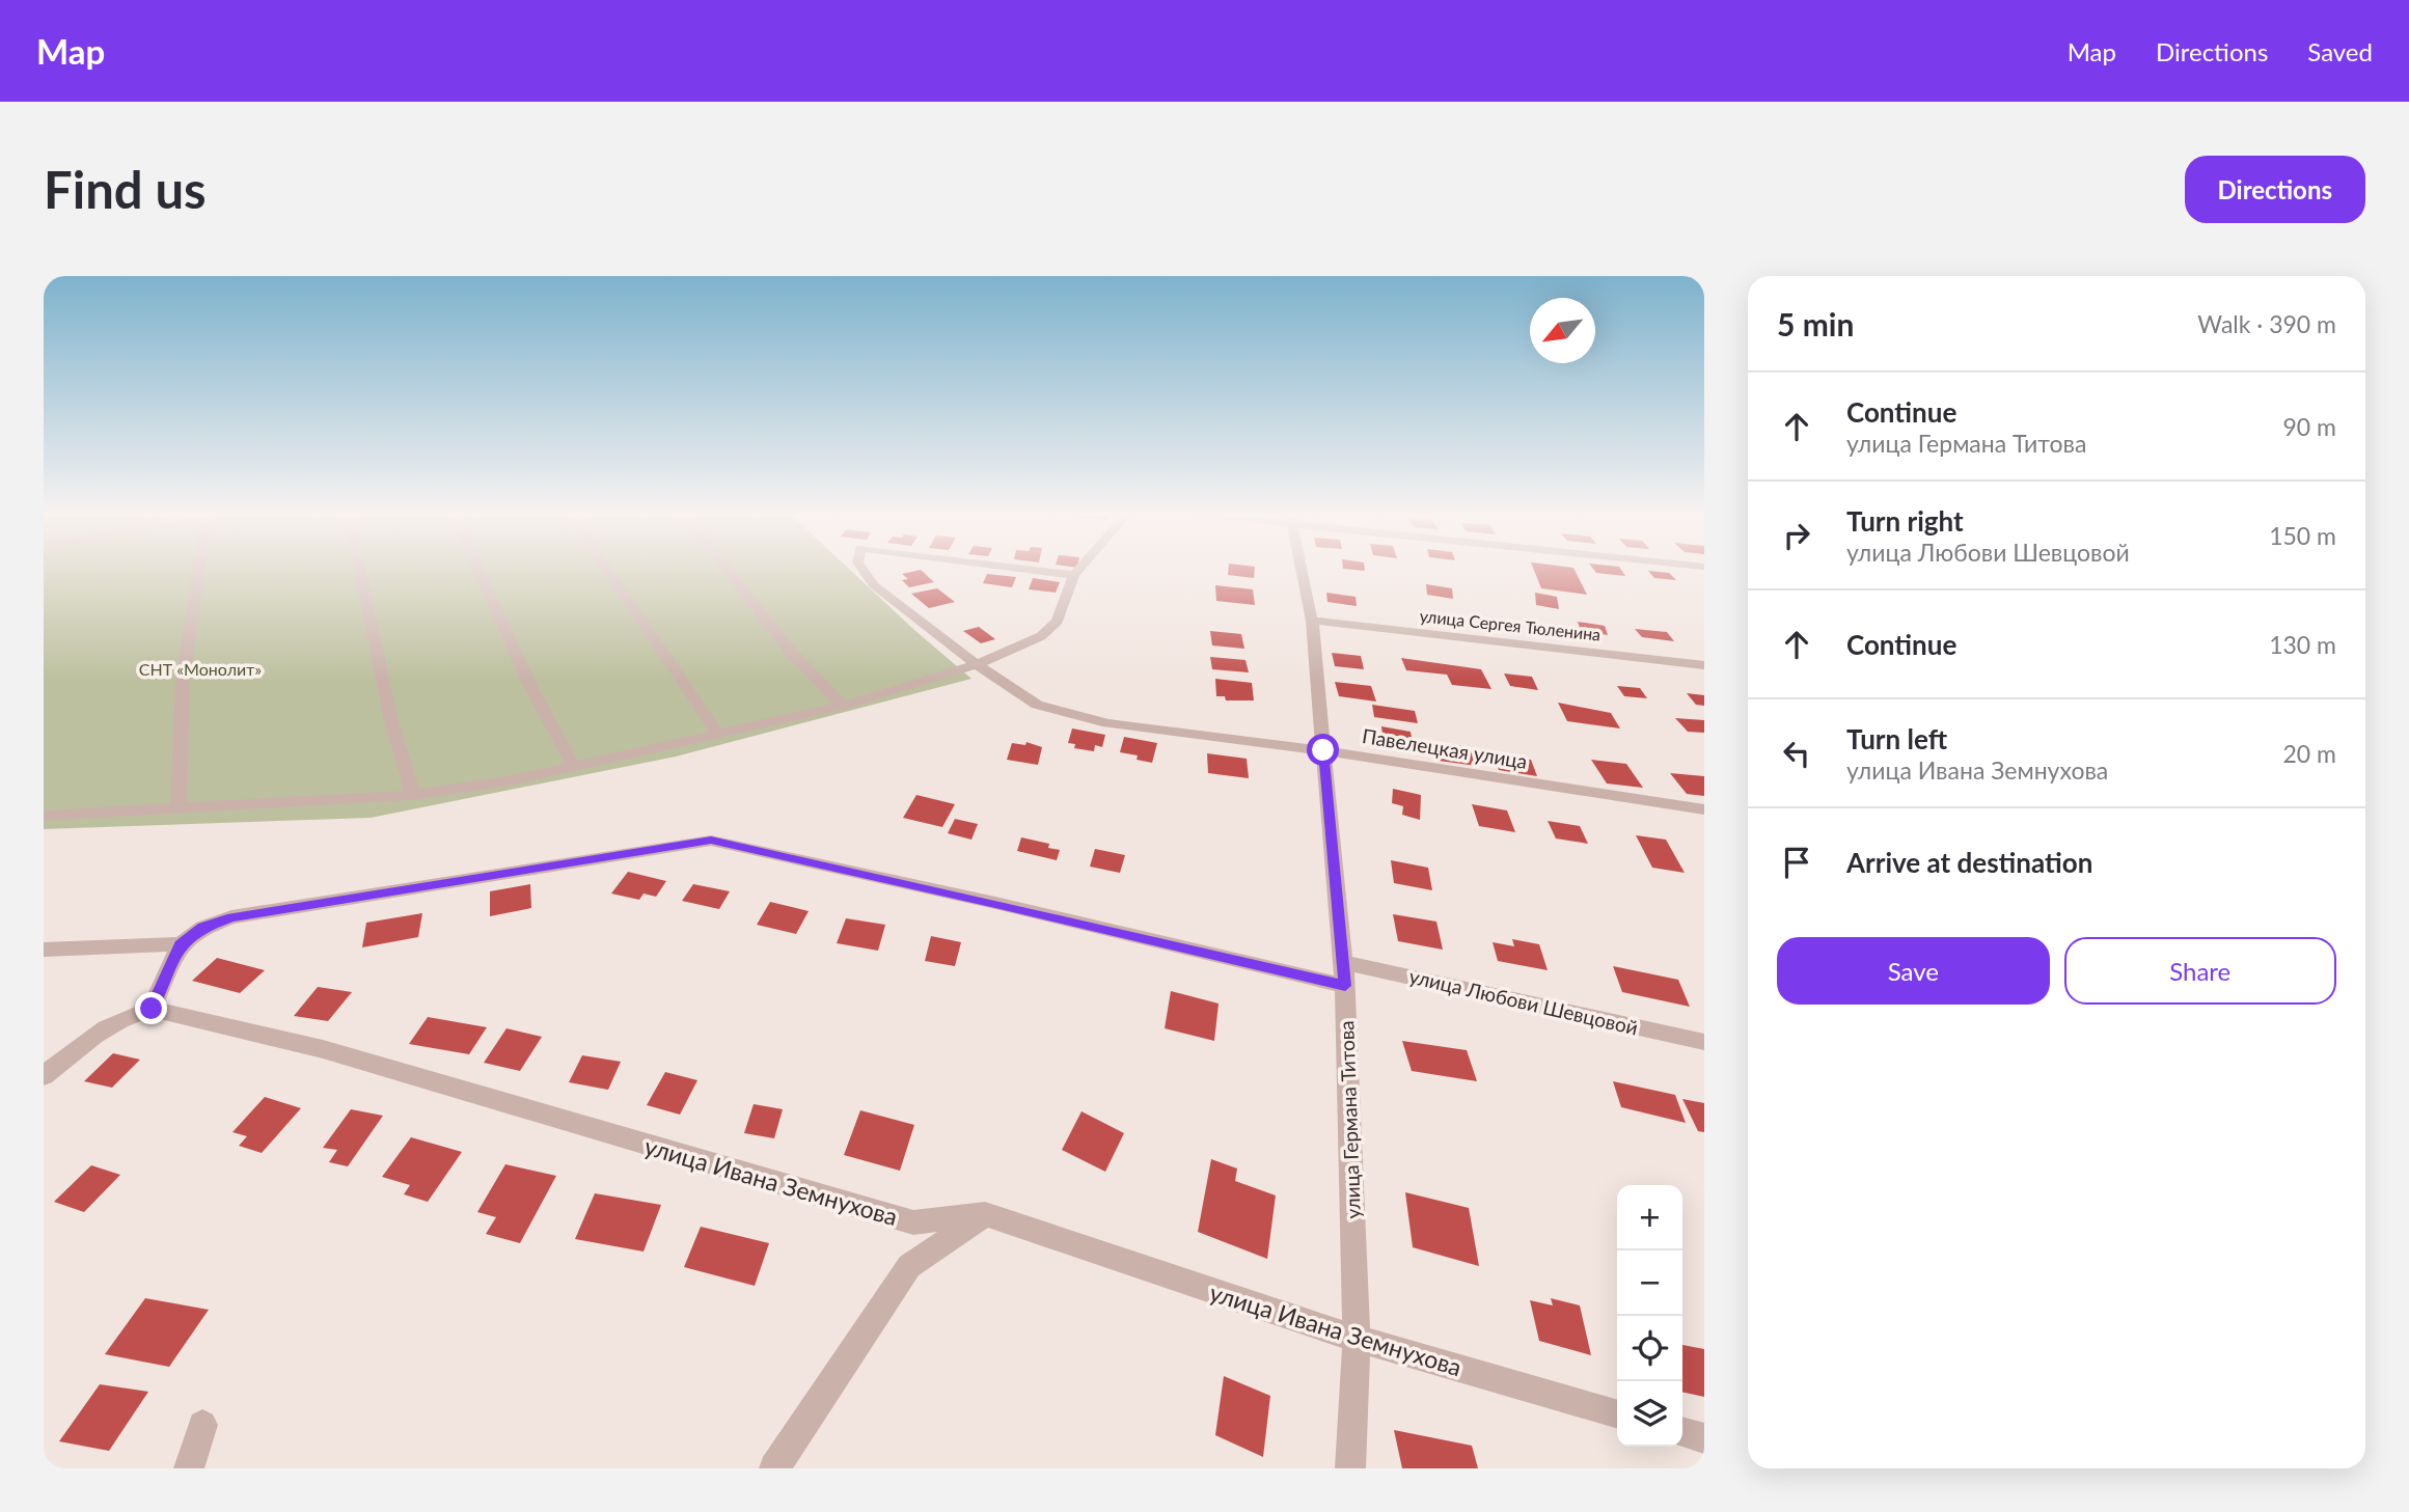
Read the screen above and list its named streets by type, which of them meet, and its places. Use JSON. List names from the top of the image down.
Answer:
{
  "streets": {
    "street": [
      "улица Сергея Тюленина",
      "Павелецкая улица",
      "улица Любови Шевцовой",
      "улица Германа Титова",
      "улица Ивана Земнухова"
    ]
  },
  "crossings": [
    ["улица Сергея Тюленина", "улица Германа Титова"],
    ["Павелецкая улица", "улица Германа Титова"],
    ["улица Любови Шевцовой", "улица Германа Титова"],
    ["улица Германа Титова", "улица Ивана Земнухова"]
  ],
  "parks": ["СНТ «Монолит»"],
  "north": "bottom left",
  "page": {
    "header": "Map",
    "nav": ["Map", "Directions", "Saved"],
    "buttons": [
      "Directions",
      ["Save", "Share"]
    ],
    "title": "Find us",
    "heading": ["5 min", "Walk · 390 m"],
    "list": [
      ["Continue", "улица Германа Титова", "90 m"],
      ["Turn right", "улица Любови Шевцовой", "150 m"],
      ["Continue", "130 m"],
      ["Turn left", "улица Ивана Земнухова", "20 m"],
      "Arrive at destination"
    ],
    "map_buttons": ["+", "−"]
  }
}
